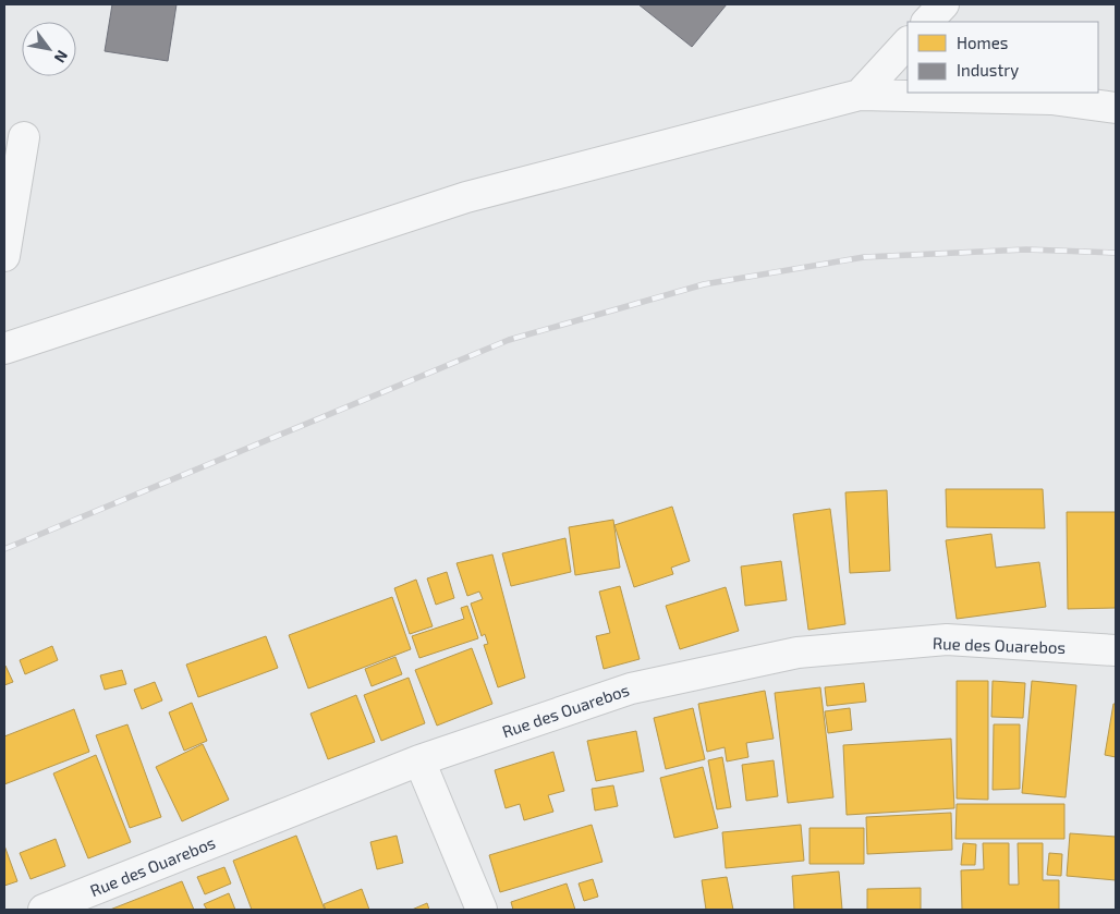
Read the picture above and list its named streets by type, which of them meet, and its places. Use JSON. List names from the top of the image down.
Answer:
{
  "streets": {
    "street": ["Rue des Ouarebos"]
  },
  "legend": ["Homes", "Industry"],
  "north": "bottom right"
}
